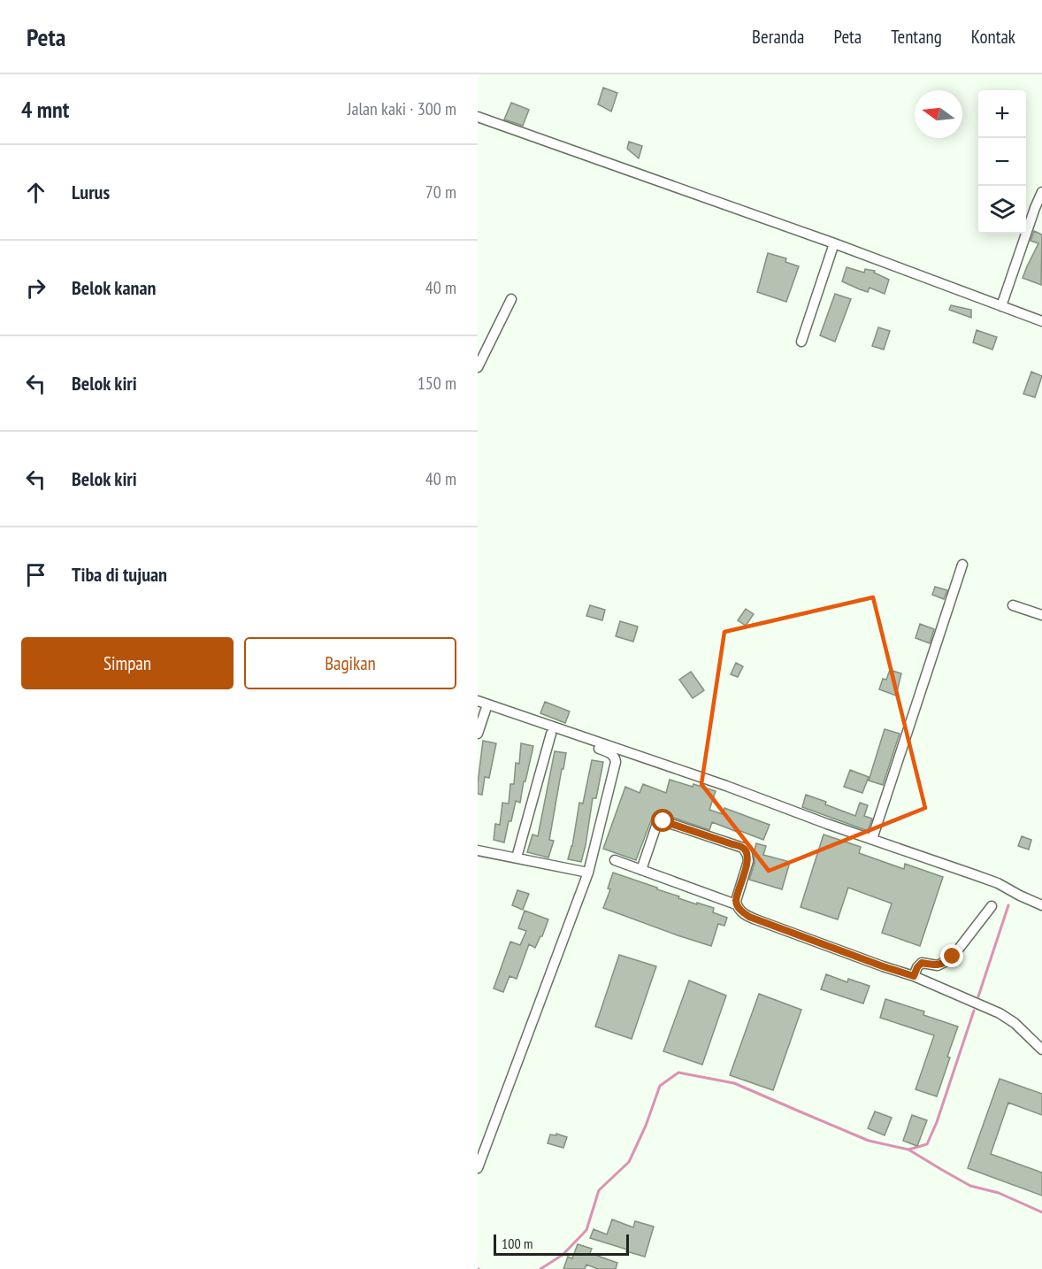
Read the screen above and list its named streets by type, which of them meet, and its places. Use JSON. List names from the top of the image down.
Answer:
{
  "scale_bar": "100 m",
  "north": "left",
  "page": {
    "header": "Peta",
    "nav": [
      "Beranda",
      "Peta",
      "Tentang",
      "Kontak"
    ],
    "heading": ["4 mnt", "Jalan kaki · 300 m"],
    "map_buttons": ["+", "−"],
    "list": [
      ["Lurus", "70 m"],
      ["Belok kanan", "40 m"],
      ["Belok kiri", "150 m"],
      ["Belok kiri", "40 m"],
      "Tiba di tujuan"
    ],
    "buttons": ["Simpan", "Bagikan"],
    "scale": "100 m"
  }
}
